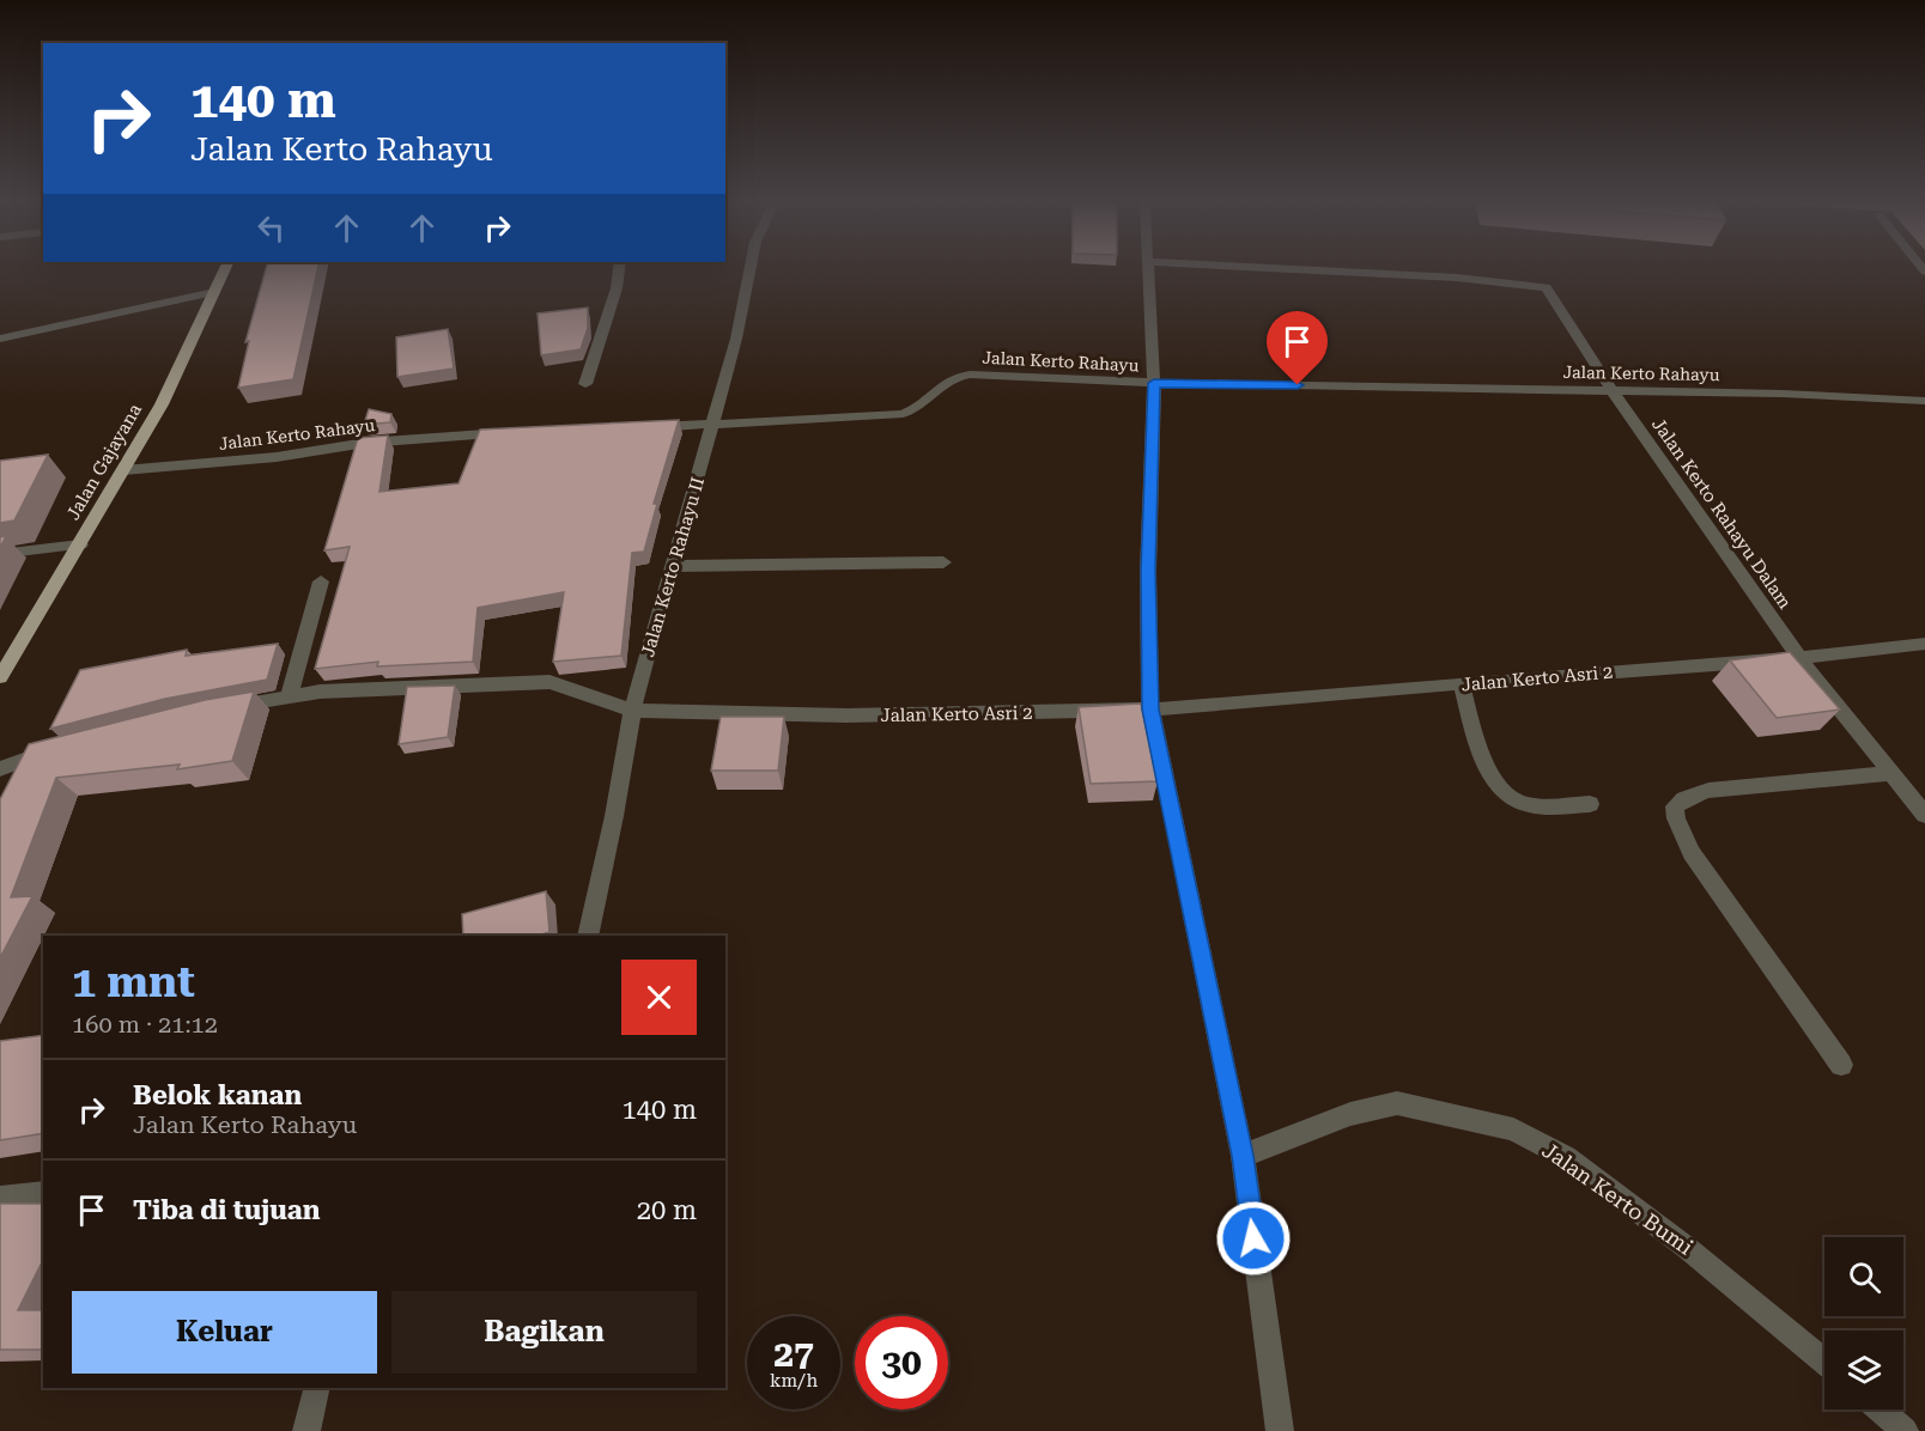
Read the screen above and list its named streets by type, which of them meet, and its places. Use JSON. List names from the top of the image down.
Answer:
{
  "streets": {
    "main road": ["Jalan Gajayana"],
    "street": [
      "Jalan Kerto Rahayu",
      "Jalan Kerto Rahayu Dalam",
      "Jalan Kerto Rahayu II",
      "Jalan Kerto Asri 2",
      "Jalan Kerto Bumi"
    ]
  },
  "crossings": [
    ["Jalan Kerto Rahayu", "Jalan Gajayana"],
    ["Jalan Kerto Rahayu", "Jalan Kerto Rahayu Dalam"],
    ["Jalan Kerto Rahayu", "Jalan Kerto Rahayu II"],
    ["Jalan Kerto Rahayu Dalam", "Jalan Kerto Asri 2"],
    ["Jalan Kerto Rahayu II", "Jalan Kerto Asri 2"]
  ],
  "page": {
    "turn": ["140 m", "Jalan Kerto Rahayu"],
    "heading": ["1 mnt", "160 m · 21:12"],
    "list": [
      {
        "name": "Belok kanan",
        "note": "Jalan Kerto Rahayu",
        "value": "140 m"
      },
      {
        "name": "Tiba di tujuan",
        "value": "20 m"
      }
    ],
    "buttons": ["Keluar", "Bagikan"],
    "speed": "27 km/h",
    "limit": "30"
  }
}
